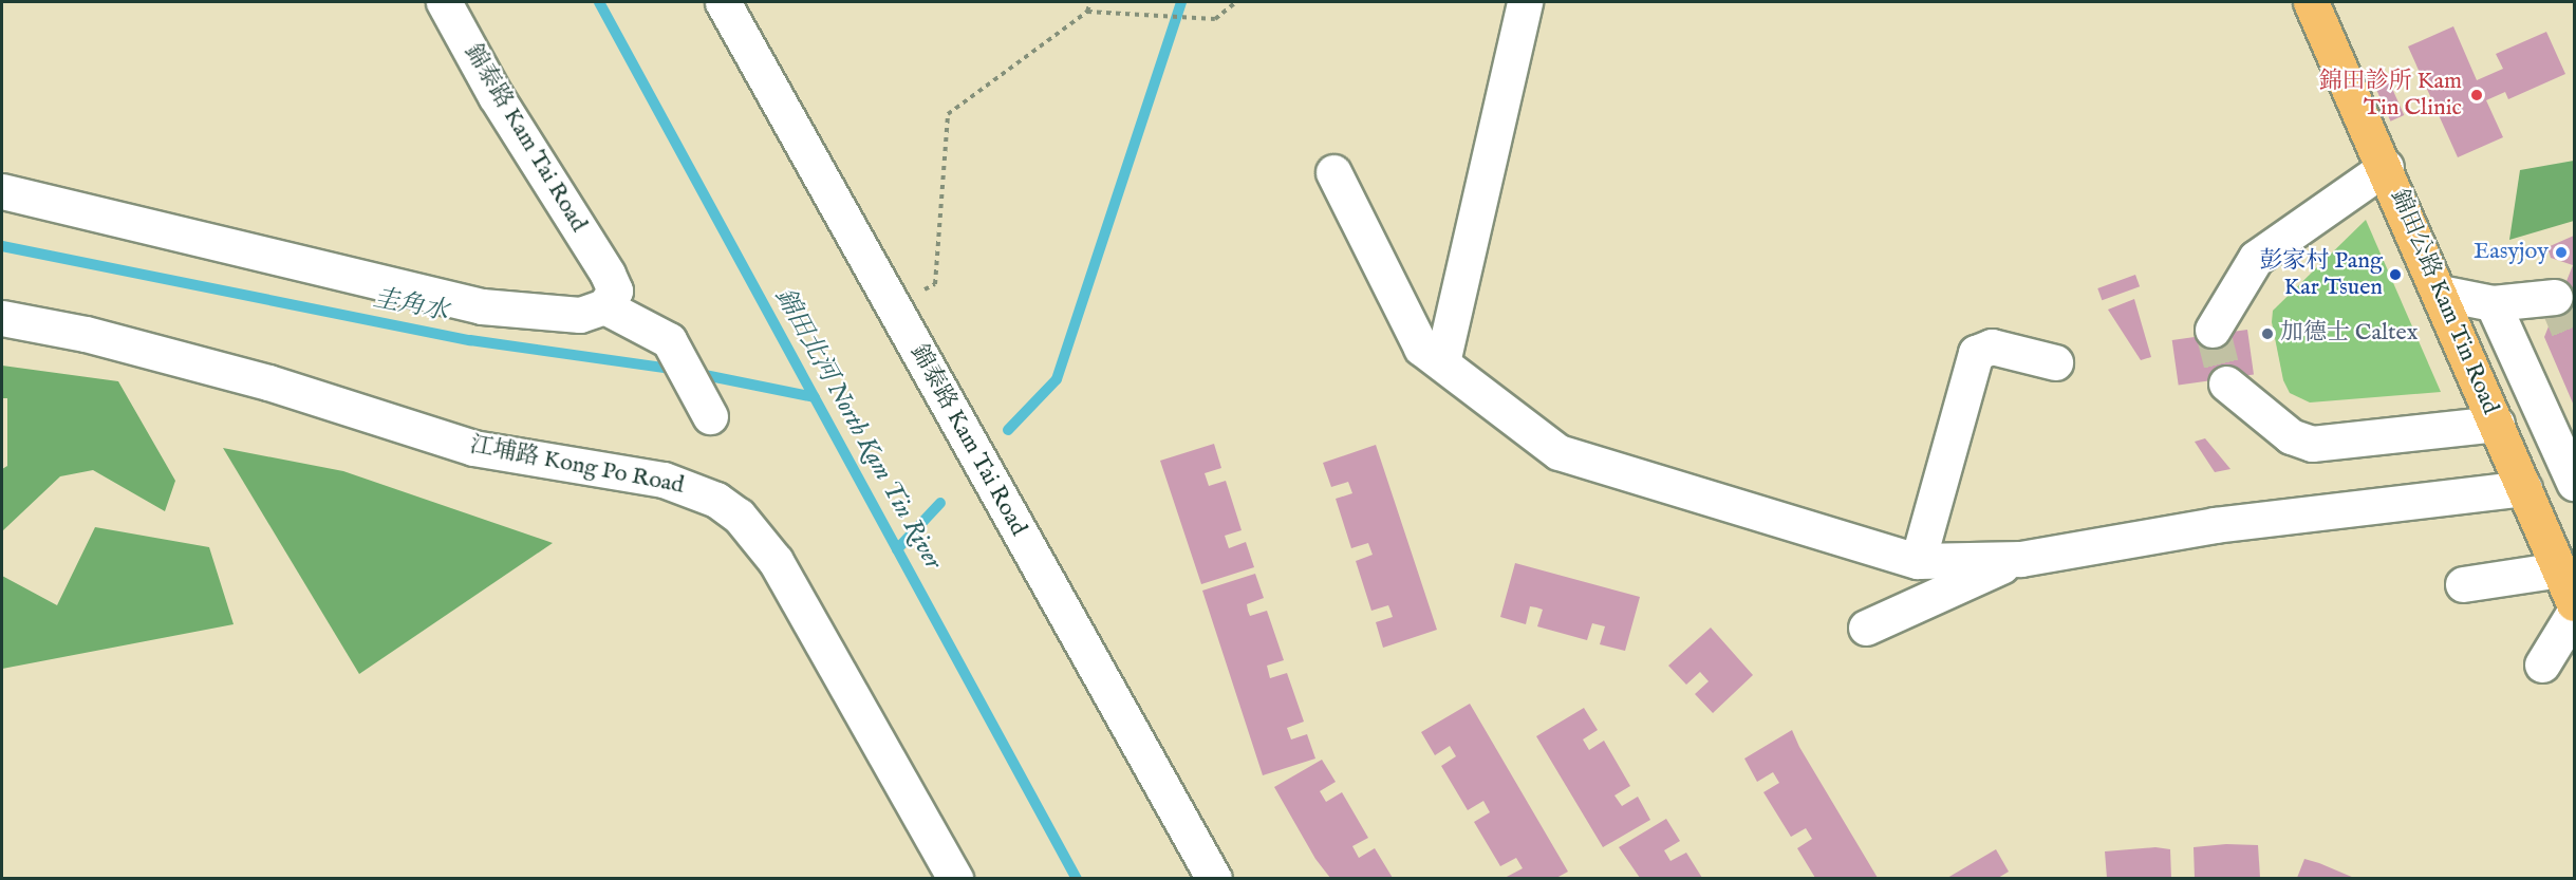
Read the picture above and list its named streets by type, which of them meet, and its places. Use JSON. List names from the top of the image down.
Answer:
{
  "streets": {
    "main road": ["錦田公路 Kam Tin Road"],
    "street": ["錦泰路 Kam Tai Road", "江埔路 Kong Po Road"]
  },
  "water": ["圭角水", "錦田北河 North Kam Tin River"],
  "places": [
    "錦田診所 Kam Tin Clinic",
    "Easyjoy",
    "彭家村 Pang Kar Tsuen",
    "加德士 Caltex"
  ]
}
